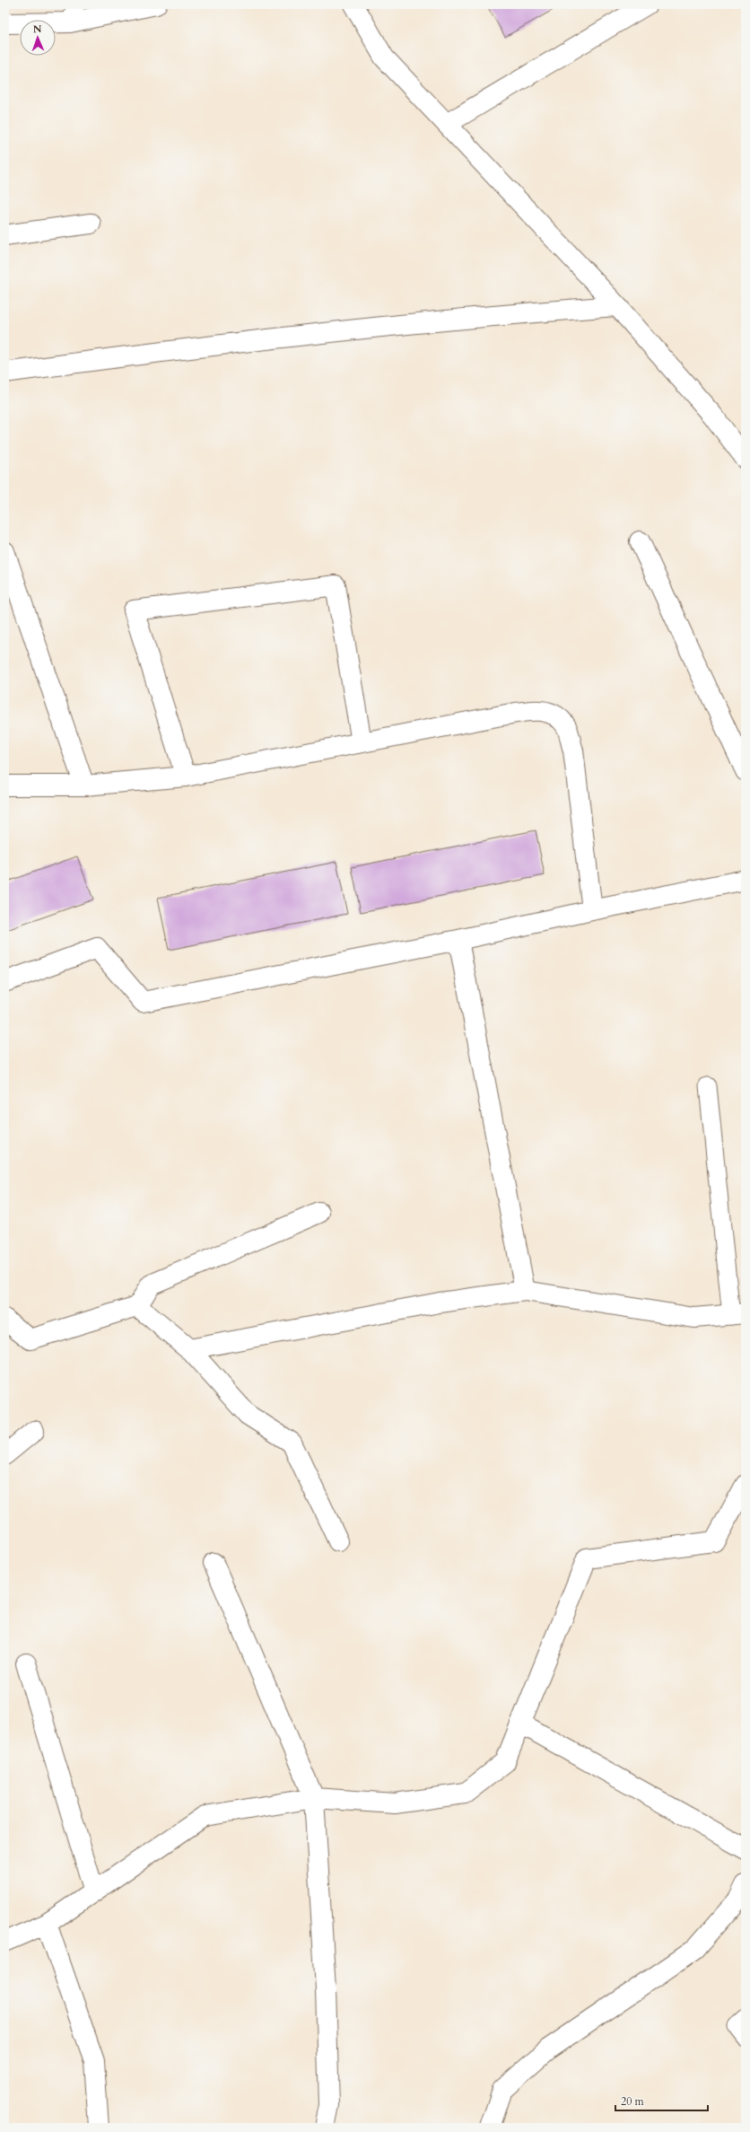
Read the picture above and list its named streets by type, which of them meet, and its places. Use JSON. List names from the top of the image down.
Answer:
{
  "scale_bar": "20 m",
  "north": "top"
}
